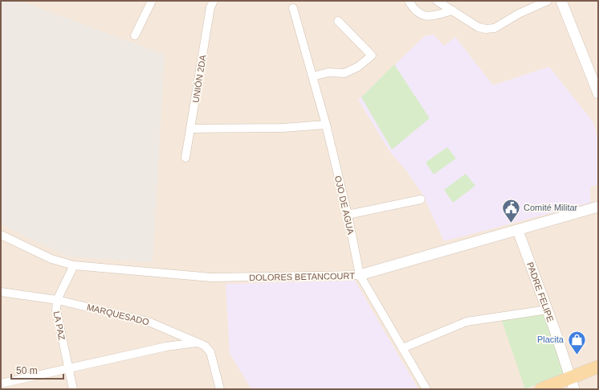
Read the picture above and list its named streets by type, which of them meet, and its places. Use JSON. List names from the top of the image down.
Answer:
{
  "streets": {
    "street": [
      "UNIÓN 2DA",
      "OJO DE AGUA",
      "DOLORES BETANCOURT",
      "PADRE FELIPE",
      "MARQUESADO",
      "LA PAZ"
    ]
  },
  "crossings": [
    ["OJO DE AGUA", "DOLORES BETANCOURT"],
    ["DOLORES BETANCOURT", "PADRE FELIPE"],
    ["DOLORES BETANCOURT", "LA PAZ"],
    ["MARQUESADO", "LA PAZ"]
  ],
  "places": {
    "public building": ["Comité Militar"],
    "shop": ["Placita"]
  },
  "scale_bar": "50 m"
}
